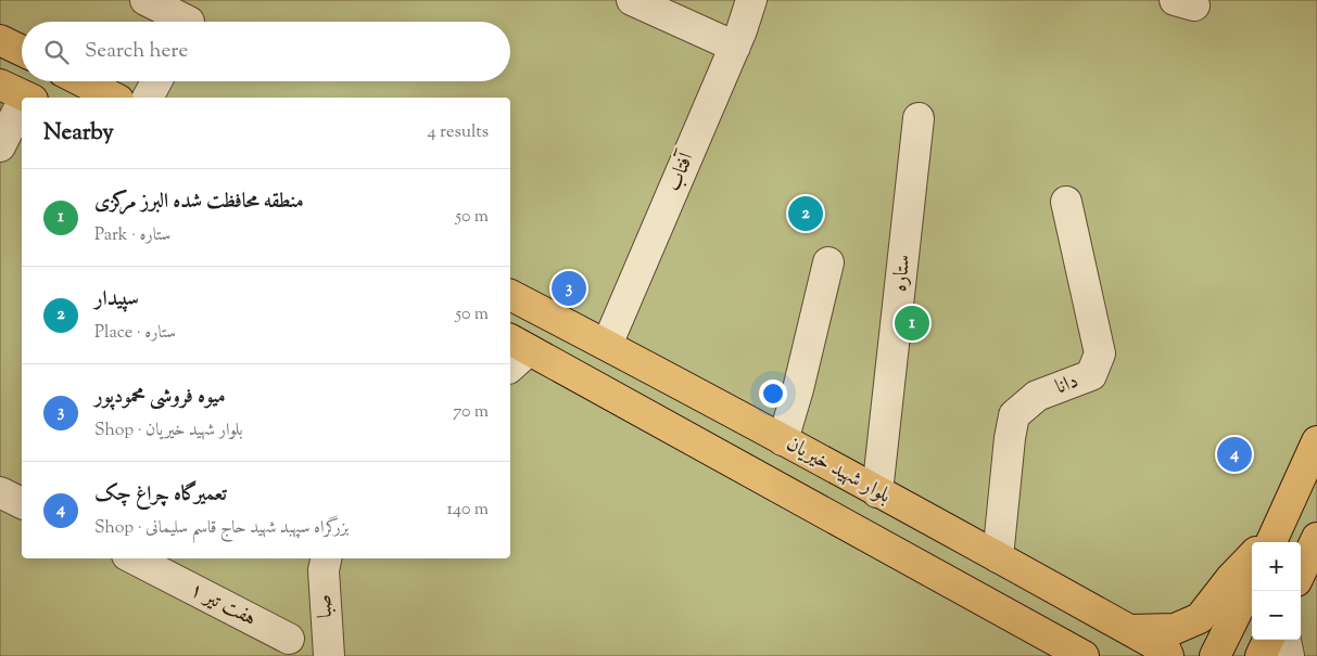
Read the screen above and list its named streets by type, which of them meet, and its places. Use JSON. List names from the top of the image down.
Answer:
{
  "streets": {
    "main road": ["بلوار شهید خیریان"],
    "street": [
      "آفتاب",
      "ستاره",
      "دانا",
      "هفت تیر ۱",
      "صبا"
    ]
  },
  "crossings": [
    ["آفتاب", "بلوار شهید خیریان"],
    ["ستاره", "بلوار شهید خیریان"],
    ["دانا", "بلوار شهید خیریان"]
  ],
  "page": {
    "search": "Search here",
    "heading": ["Nearby", "4 results"],
    "list": [
      {
        "mark": "1",
        "name": "منطقه محافظت شده البرز مرکزی",
        "note": "Park · ستاره",
        "value": "50 m"
      },
      {
        "mark": "2",
        "name": "سپیدار",
        "note": "Place · ستاره",
        "value": "50 m"
      },
      {
        "mark": "3",
        "name": "میوه فروشی محمودپور",
        "note": "Shop · بلوار شهید خیریان",
        "value": "70 m"
      },
      {
        "mark": "4",
        "name": "تعمیرگاه چراغ چک",
        "note": "Shop · بزرگراه سپهبد شهید حاج قاسم سلیمانی",
        "value": "140 m"
      }
    ],
    "pins": [
      "2",
      "3",
      "1",
      "4"
    ],
    "map_buttons": ["+", "−"]
  }
}
